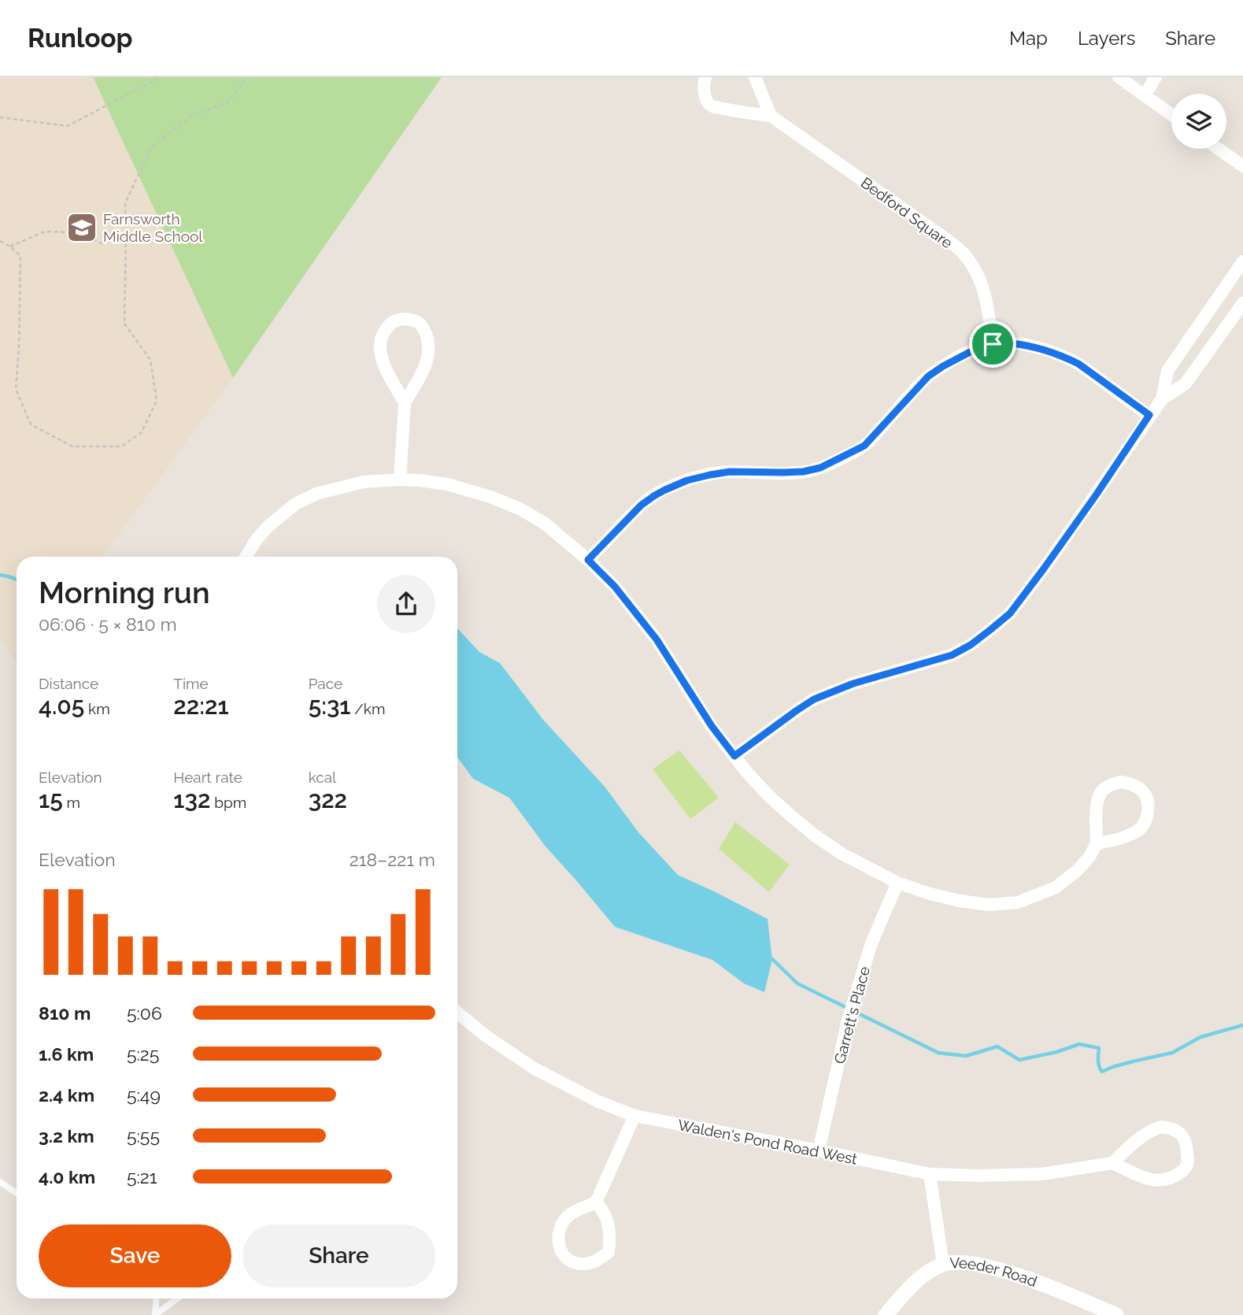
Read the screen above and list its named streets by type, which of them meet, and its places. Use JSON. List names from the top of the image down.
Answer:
{
  "streets": {
    "street": [
      "Bedford Square",
      "Garrett's Place",
      "Walden's Pond Road West",
      "Veeder Road"
    ]
  },
  "crossings": [
    ["Garrett's Place", "Walden's Pond Road West"]
  ],
  "places": {
    "school or university": ["Farnsworth Middle School"]
  },
  "page": {
    "header": "Runloop",
    "nav": ["Map", "Layers", "Share"],
    "heading": ["Morning run", "06:06 · 5 × 810 m"],
    "stats": [
      ["Distance", "4.05 km"],
      ["Time", "22:21"],
      ["Pace", "5:31 /km"],
      ["Elevation", "15 m"],
      ["Heart rate", "132 bpm"],
      ["kcal", "322"]
    ],
    "chart": ["Elevation", "218–221 m"],
    "list": [
      {
        "name": "810 m",
        "note": "5:06"
      },
      {
        "name": "1.6 km",
        "note": "5:25"
      },
      {
        "name": "2.4 km",
        "note": "5:49"
      },
      {
        "name": "3.2 km",
        "note": "5:55"
      },
      {
        "name": "4.0 km",
        "note": "5:21"
      }
    ],
    "buttons": ["Save", "Share"]
  }
}
